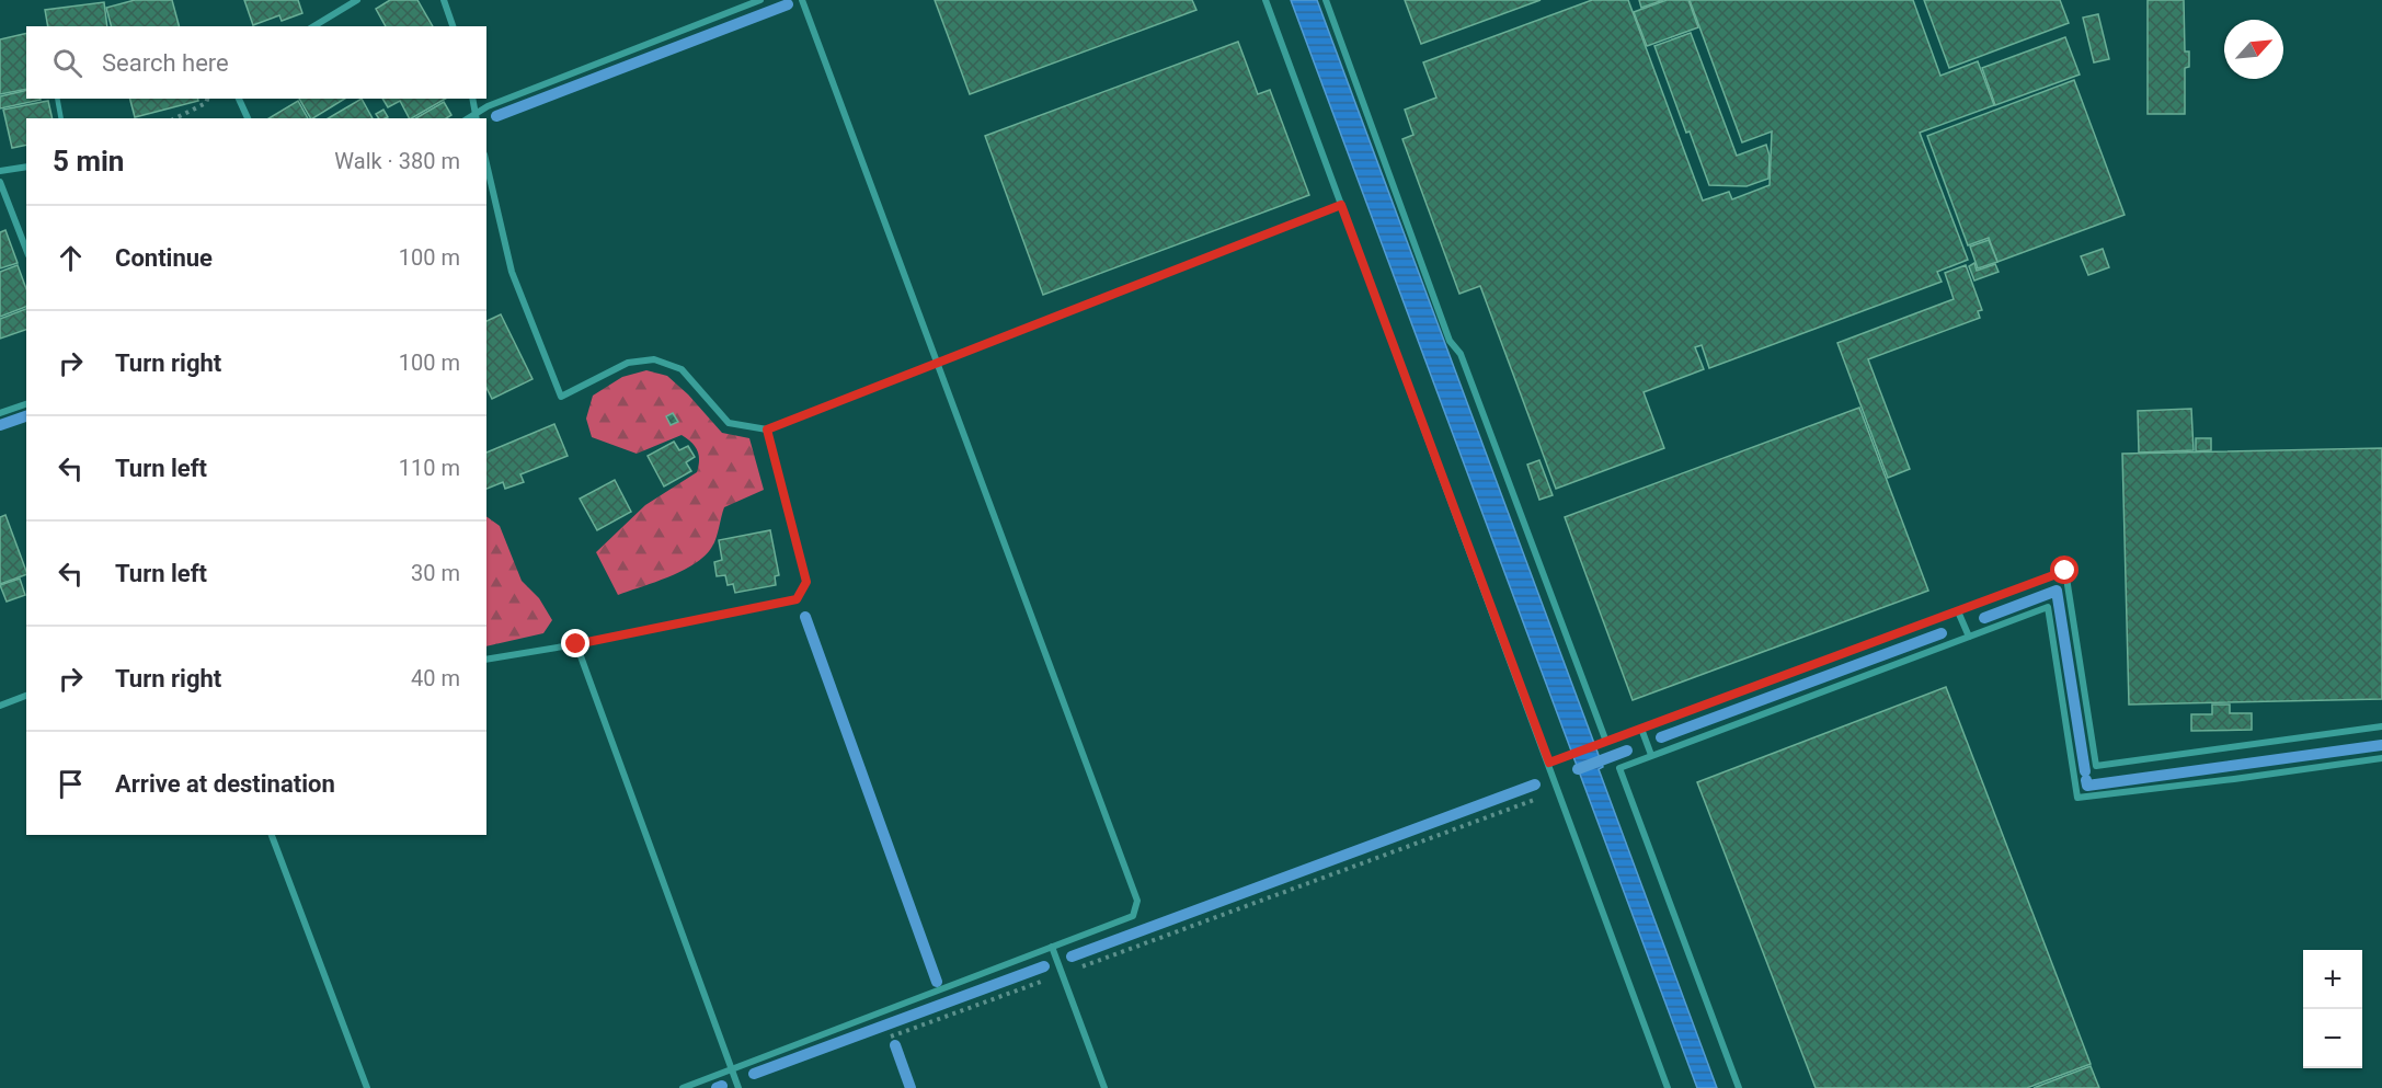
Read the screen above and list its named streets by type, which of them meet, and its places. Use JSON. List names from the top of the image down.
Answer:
{
  "north": "top right",
  "page": {
    "search": "Search here",
    "heading": ["5 min", "Walk · 380 m"],
    "list": [
      ["Continue", "100 m"],
      ["Turn right", "100 m"],
      ["Turn left", "110 m"],
      ["Turn left", "30 m"],
      ["Turn right", "40 m"],
      "Arrive at destination"
    ],
    "map_buttons": ["+", "−"]
  }
}
